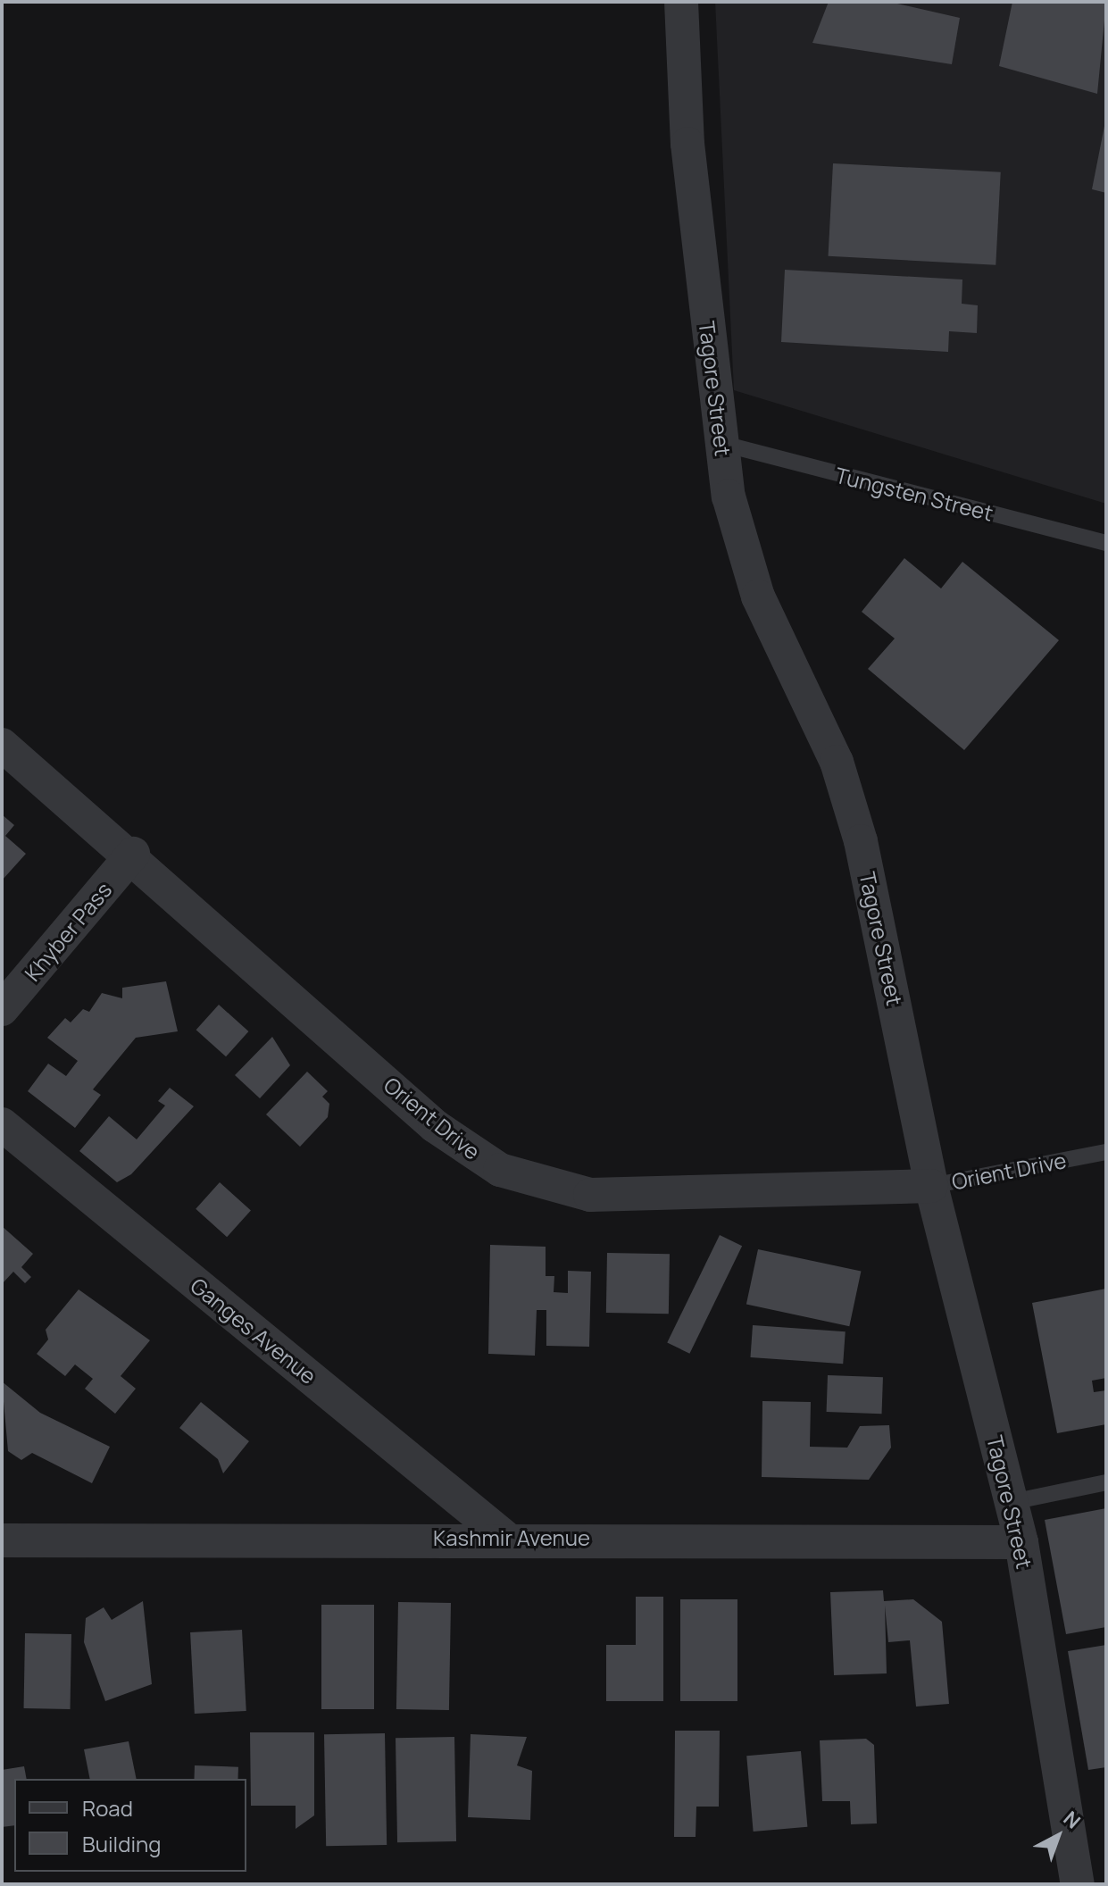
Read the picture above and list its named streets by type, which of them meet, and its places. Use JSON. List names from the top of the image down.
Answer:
{
  "streets": {
    "street": [
      "Tagore Street",
      "Khyber Pass",
      "Orient Drive",
      "Ganges Avenue",
      "Kashmir Avenue"
    ],
    "lane": ["Tungsten Street"]
  },
  "crossings": [
    ["Tagore Street", "Tungsten Street"],
    ["Tagore Street", "Orient Drive"],
    ["Tagore Street", "Kashmir Avenue"],
    ["Khyber Pass", "Orient Drive"],
    ["Ganges Avenue", "Kashmir Avenue"]
  ],
  "legend": ["Road", "Building"],
  "north": "top right"
}
